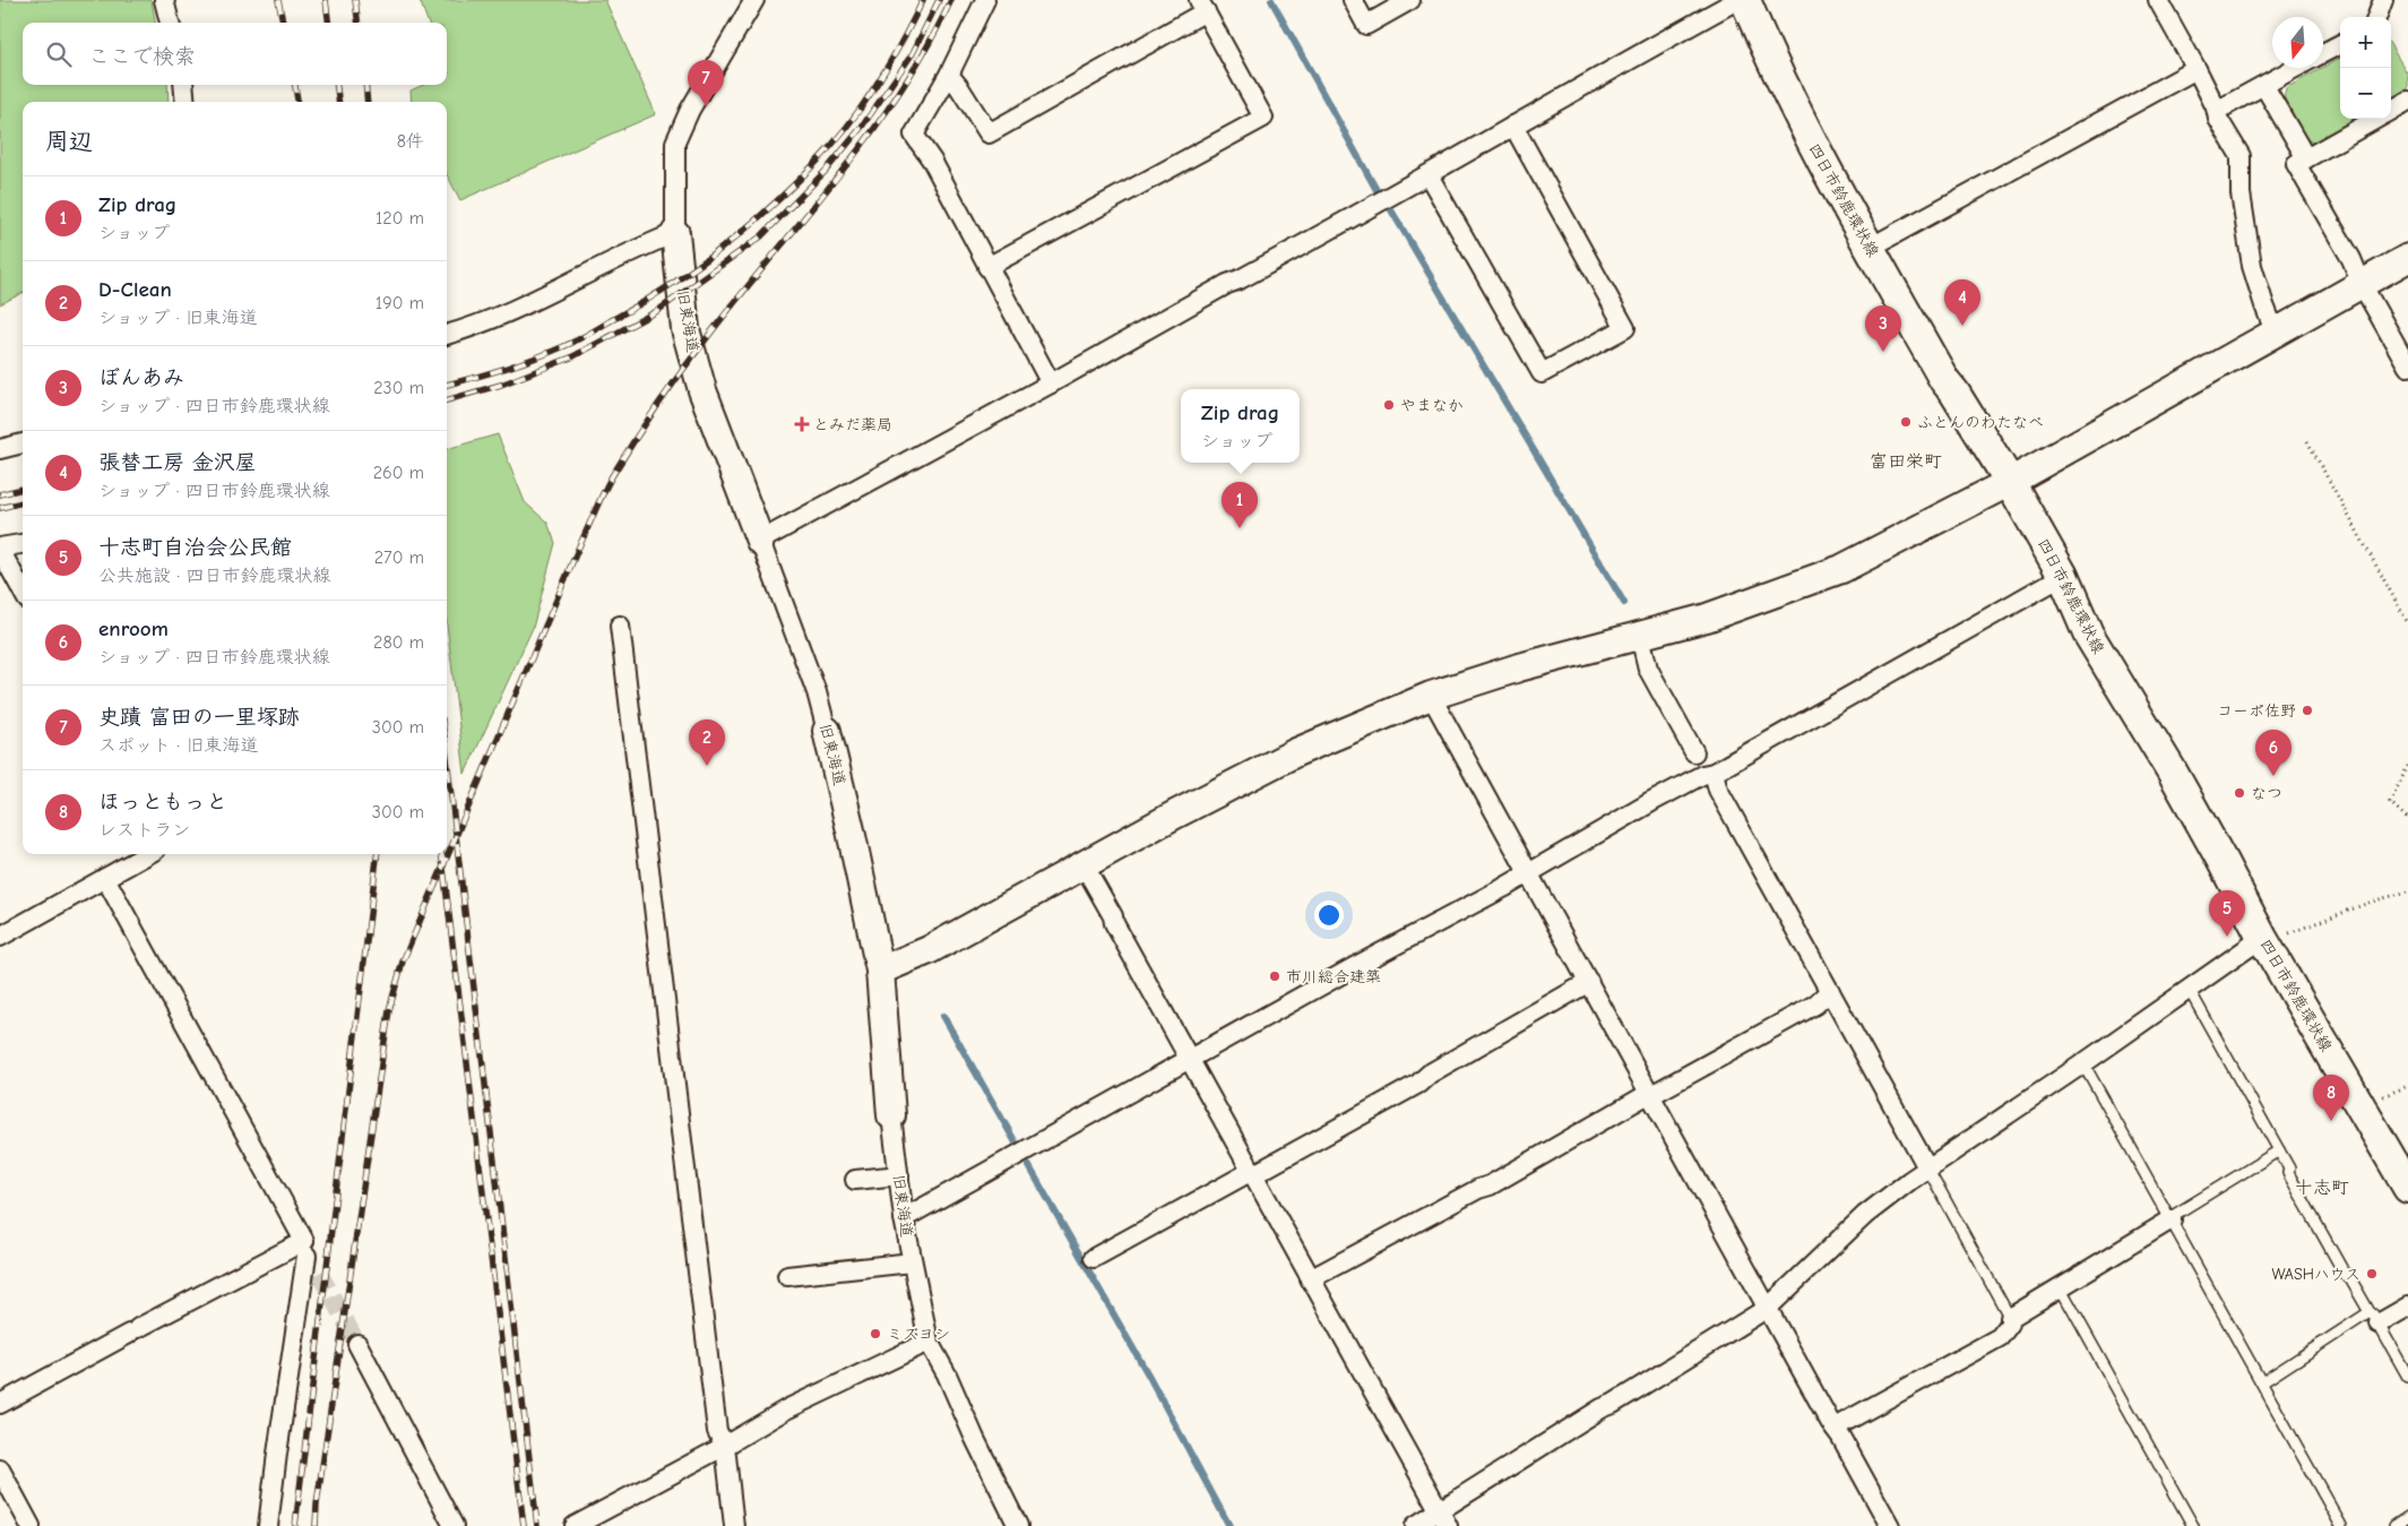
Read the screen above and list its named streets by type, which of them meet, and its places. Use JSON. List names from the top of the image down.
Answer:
{
  "streets": {
    "main road": ["四日市鈴鹿環状線"],
    "street": ["旧東海道"]
  },
  "districts": ["富田栄町", "十志町"],
  "places": {
    "other": [
      "やまなか",
      "ふとんのわたなべ",
      "コーポ佐野",
      "なつ",
      "市川総合建築",
      "WASHハウス",
      "ミズヨシ"
    ],
    "health": ["とみだ薬局"]
  },
  "north": "bottom",
  "page": {
    "map_buttons": ["+", "−"],
    "search": "ここで検索",
    "pins": [
      "7",
      "4",
      "3",
      "1",
      "2",
      "6",
      "5",
      "8"
    ],
    "heading": ["周辺", "8件"],
    "list": [
      {
        "mark": "1",
        "name": "Zip drag",
        "note": "ショップ",
        "value": "120 m"
      },
      {
        "mark": "2",
        "name": "D-Clean",
        "note": "ショップ · 旧東海道",
        "value": "190 m"
      },
      {
        "mark": "3",
        "name": "ぼんあみ",
        "note": "ショップ · 四日市鈴鹿環状線",
        "value": "230 m"
      },
      {
        "mark": "4",
        "name": "張替工房 金沢屋",
        "note": "ショップ · 四日市鈴鹿環状線",
        "value": "260 m"
      },
      {
        "mark": "5",
        "name": "十志町自治会公民館",
        "note": "公共施設 · 四日市鈴鹿環状線",
        "value": "270 m"
      },
      {
        "mark": "6",
        "name": "enroom",
        "note": "ショップ · 四日市鈴鹿環状線",
        "value": "280 m"
      },
      {
        "mark": "7",
        "name": "史蹟 富田の一里塚跡",
        "note": "スポット · 旧東海道",
        "value": "300 m"
      },
      {
        "mark": "8",
        "name": "ほっともっと",
        "note": "レストラン",
        "value": "300 m"
      }
    ],
    "popup": ["Zip drag", "ショップ"]
  }
}
